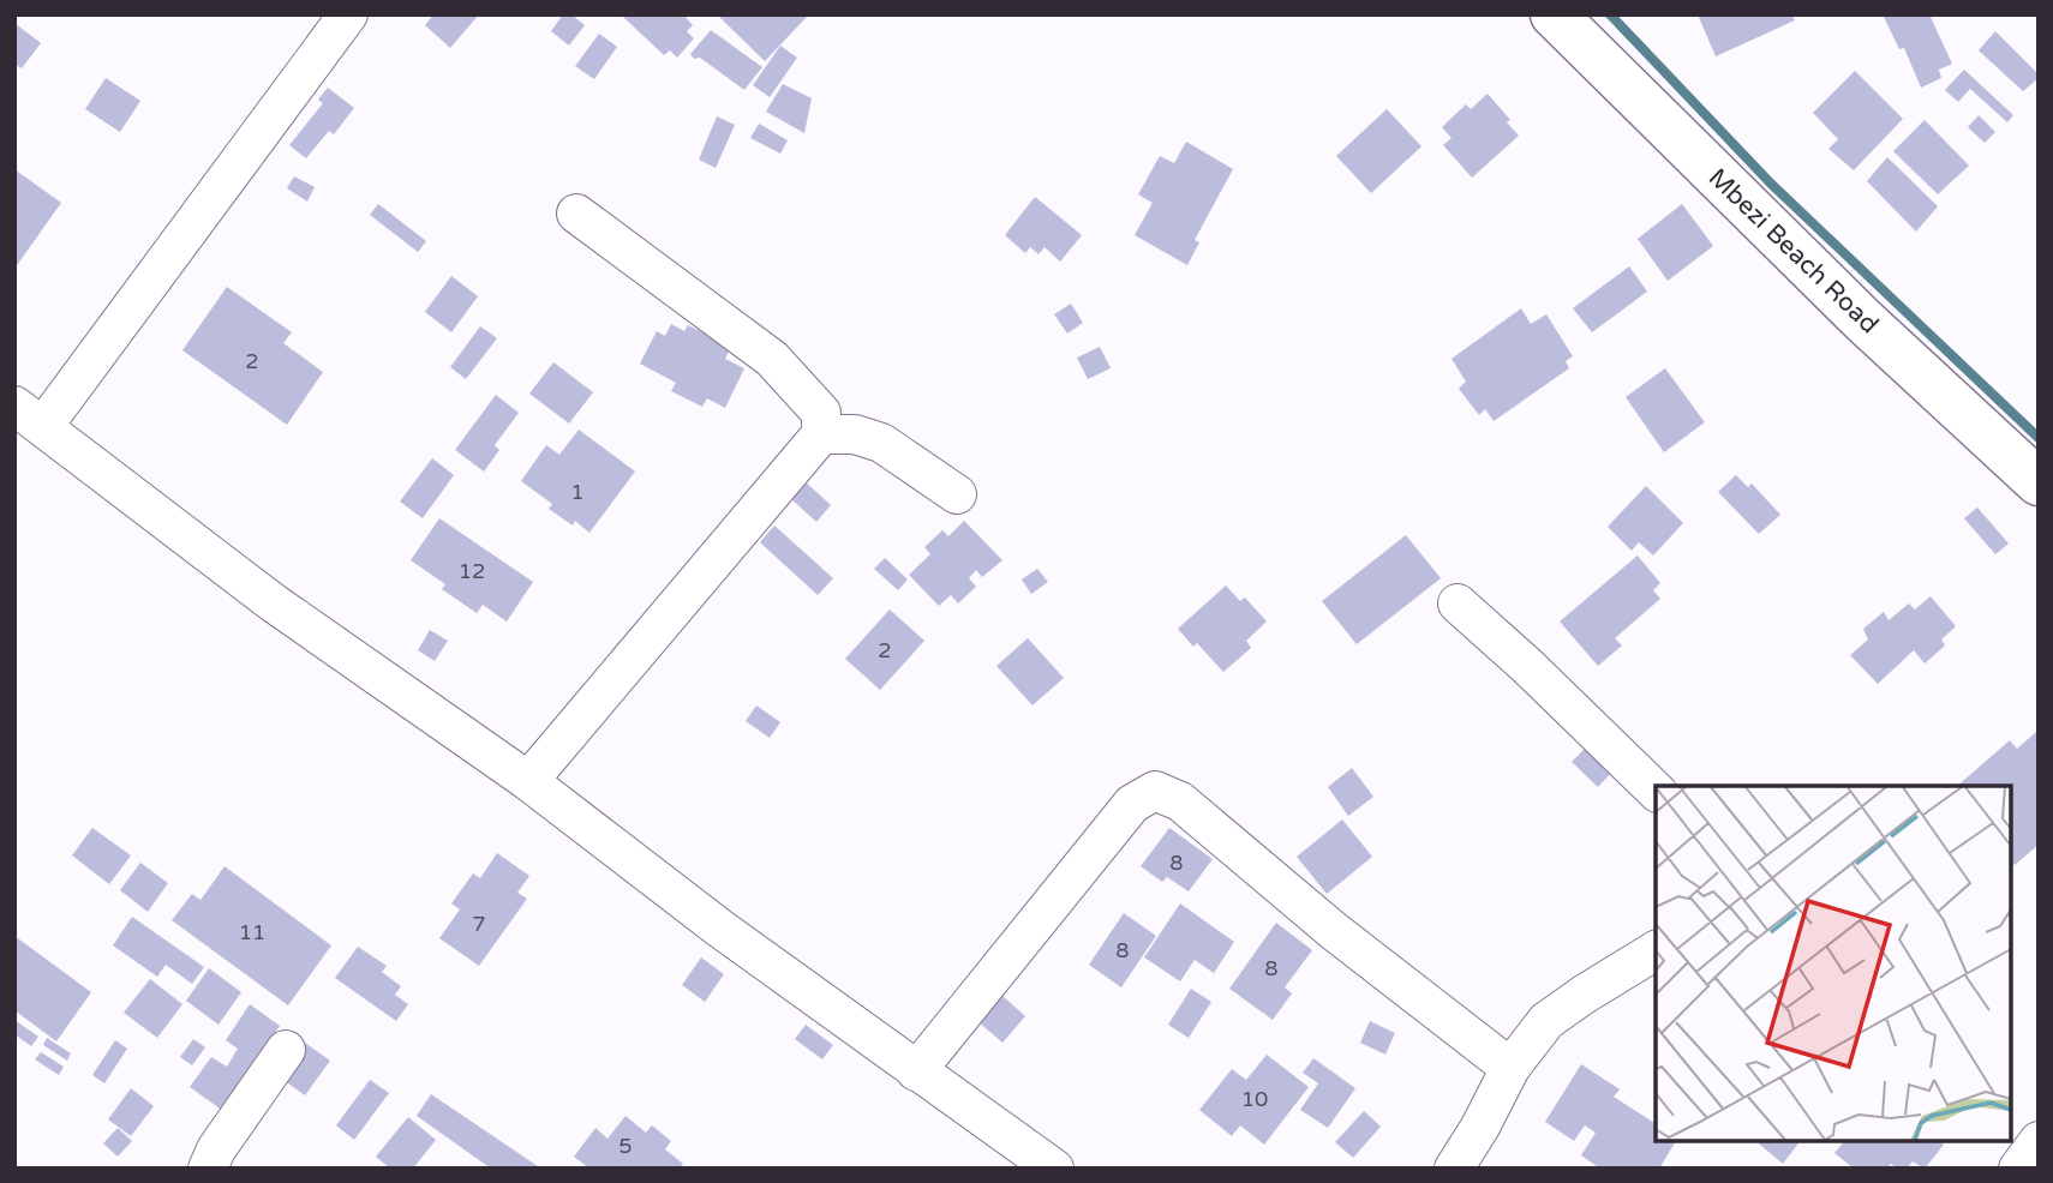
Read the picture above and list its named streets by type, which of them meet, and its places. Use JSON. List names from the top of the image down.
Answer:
{
  "streets": {
    "main road": ["Mbezi Beach Road"]
  },
  "house_numbers": [
    "2",
    "1",
    "12",
    "2",
    "8",
    "7",
    "11",
    "8",
    "8",
    "10",
    "5"
  ]
}
